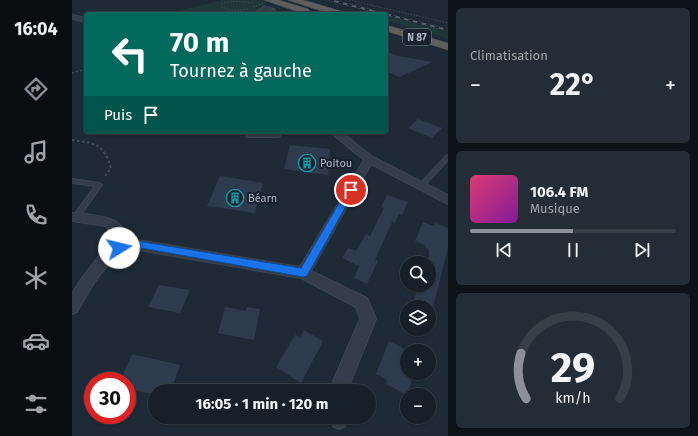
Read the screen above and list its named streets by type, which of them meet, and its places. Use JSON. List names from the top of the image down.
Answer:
{
  "streets": {
    "highway": ["N 87"]
  },
  "places": {
    "building": ["Poitou", "Béarn"]
  },
  "page": {
    "tabs": "16:04",
    "tile": "Climatisation",
    "turn": ["70 m", "Tournez à gauche"],
    "heat": ["−", "22°", "+"],
    "then": "Puis",
    "song": ["106.4 FM", "Musique"],
    "map_buttons": ["+", "−"],
    "limit": "30",
    "trip": "16:05 · 1 min · 120 m",
    "gauge": ["29", "km/h"]
  }
}
